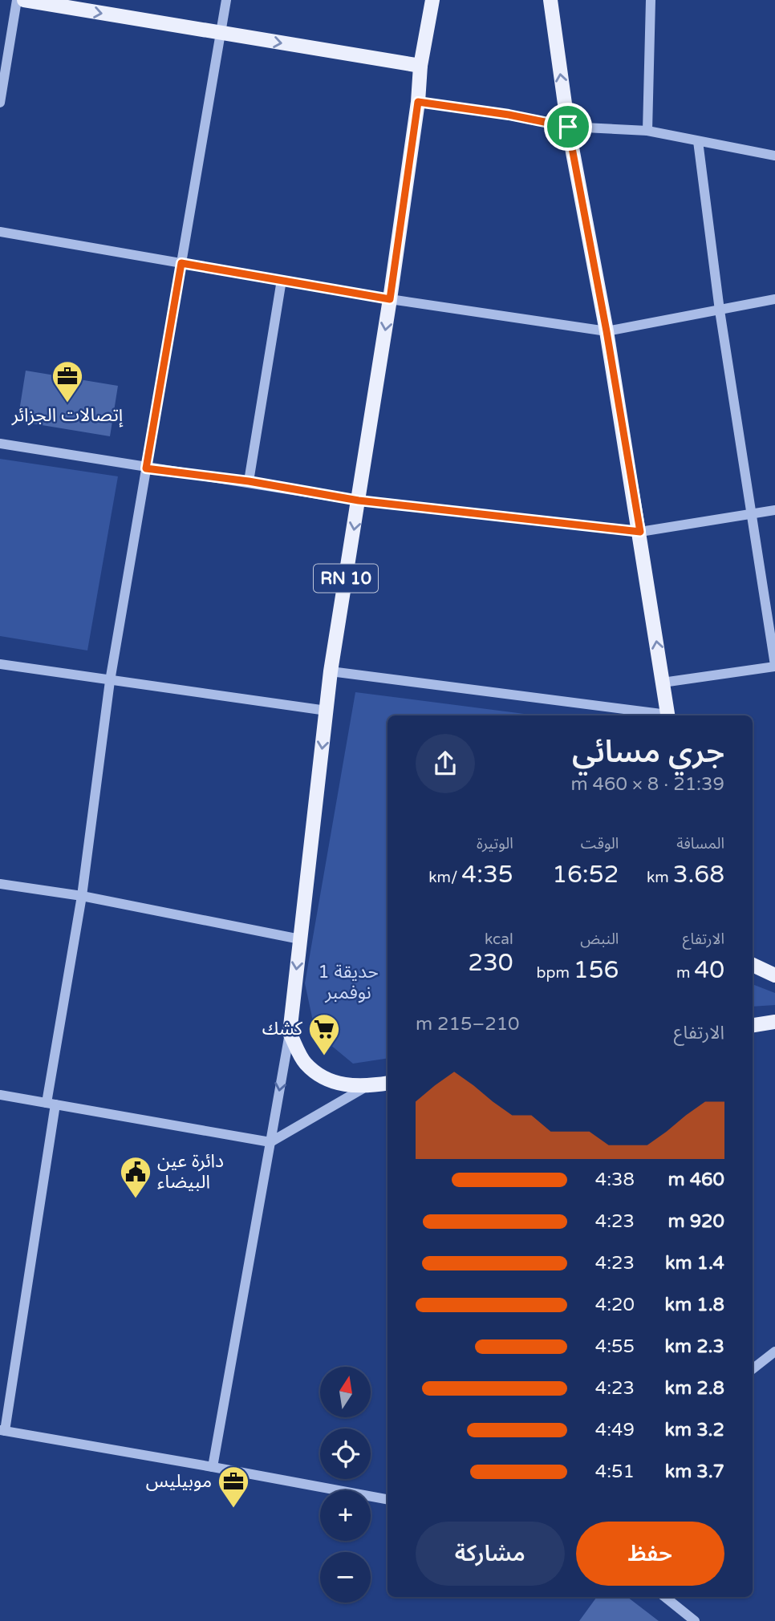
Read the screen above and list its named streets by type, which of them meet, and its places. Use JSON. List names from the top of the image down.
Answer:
{
  "streets": {
    "main road": ["RN 10"]
  },
  "parks": ["حديقة 1 نوفمبر"],
  "places": {
    "office": ["إتصالات الجزائر", "موبيليس"],
    "supermarket": ["كشك"],
    "public building": ["دائرة عين البيضاء"]
  },
  "north": "top",
  "page": {
    "heading": ["جري مسائي", "21:39 · 8 × 460 m"],
    "stats": [
      ["المسافة", "3.68 km"],
      ["الوقت", "16:52"],
      ["الوتيرة", "4:35 /km"],
      ["الارتفاع", "40 m"],
      ["النبض", "156 bpm"],
      ["kcal", "230"]
    ],
    "chart": ["الارتفاع", "210–215 m"],
    "list": [
      {
        "name": "460 m",
        "note": "4:38"
      },
      {
        "name": "920 m",
        "note": "4:23"
      },
      {
        "name": "1.4 km",
        "note": "4:23"
      },
      {
        "name": "1.8 km",
        "note": "4:20"
      },
      {
        "name": "2.3 km",
        "note": "4:55"
      },
      {
        "name": "2.8 km",
        "note": "4:23"
      },
      {
        "name": "3.2 km",
        "note": "4:49"
      },
      {
        "name": "3.7 km",
        "note": "4:51"
      }
    ],
    "map_buttons": ["+", "−"],
    "buttons": ["حفظ", "مشاركة"]
  }
}
